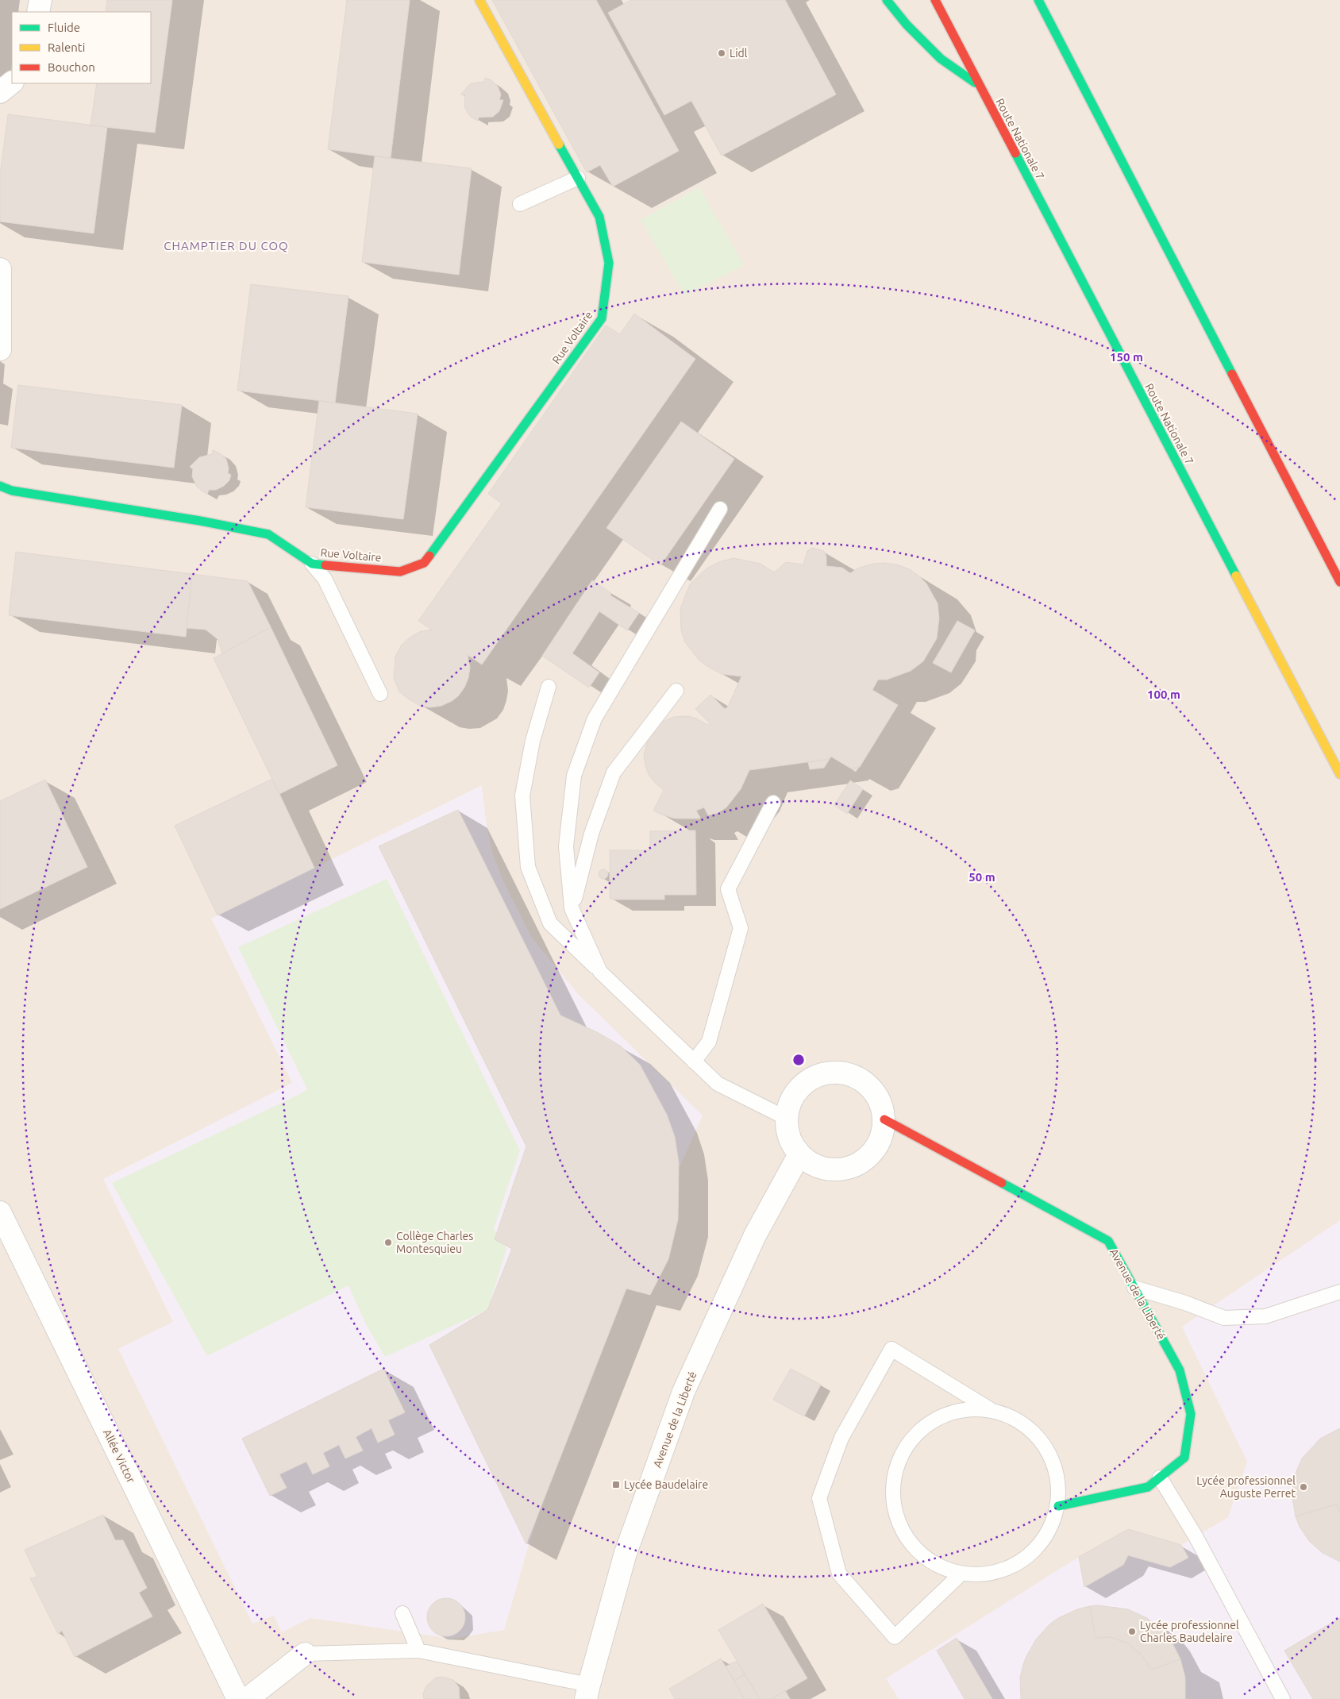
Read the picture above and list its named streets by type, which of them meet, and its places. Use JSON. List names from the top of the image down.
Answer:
{
  "streets": {
    "street": [
      "Route Nationale 7",
      "Rue Voltaire",
      "Avenue de la Liberté",
      "Allée Victor"
    ]
  },
  "districts": ["CHAMPTIER DU COQ"],
  "places": {
    "other": [
      "Lidl",
      "Collège Charles Montesquieu",
      "Lycée professionnel Auguste Perret",
      "Lycée professionnel Charles Baudelaire"
    ],
    "transit": ["Lycée Baudelaire"]
  },
  "legend": ["Fluide", "Ralenti", "Bouchon"],
  "rings": ["150 m", "100 m", "50 m"]
}
